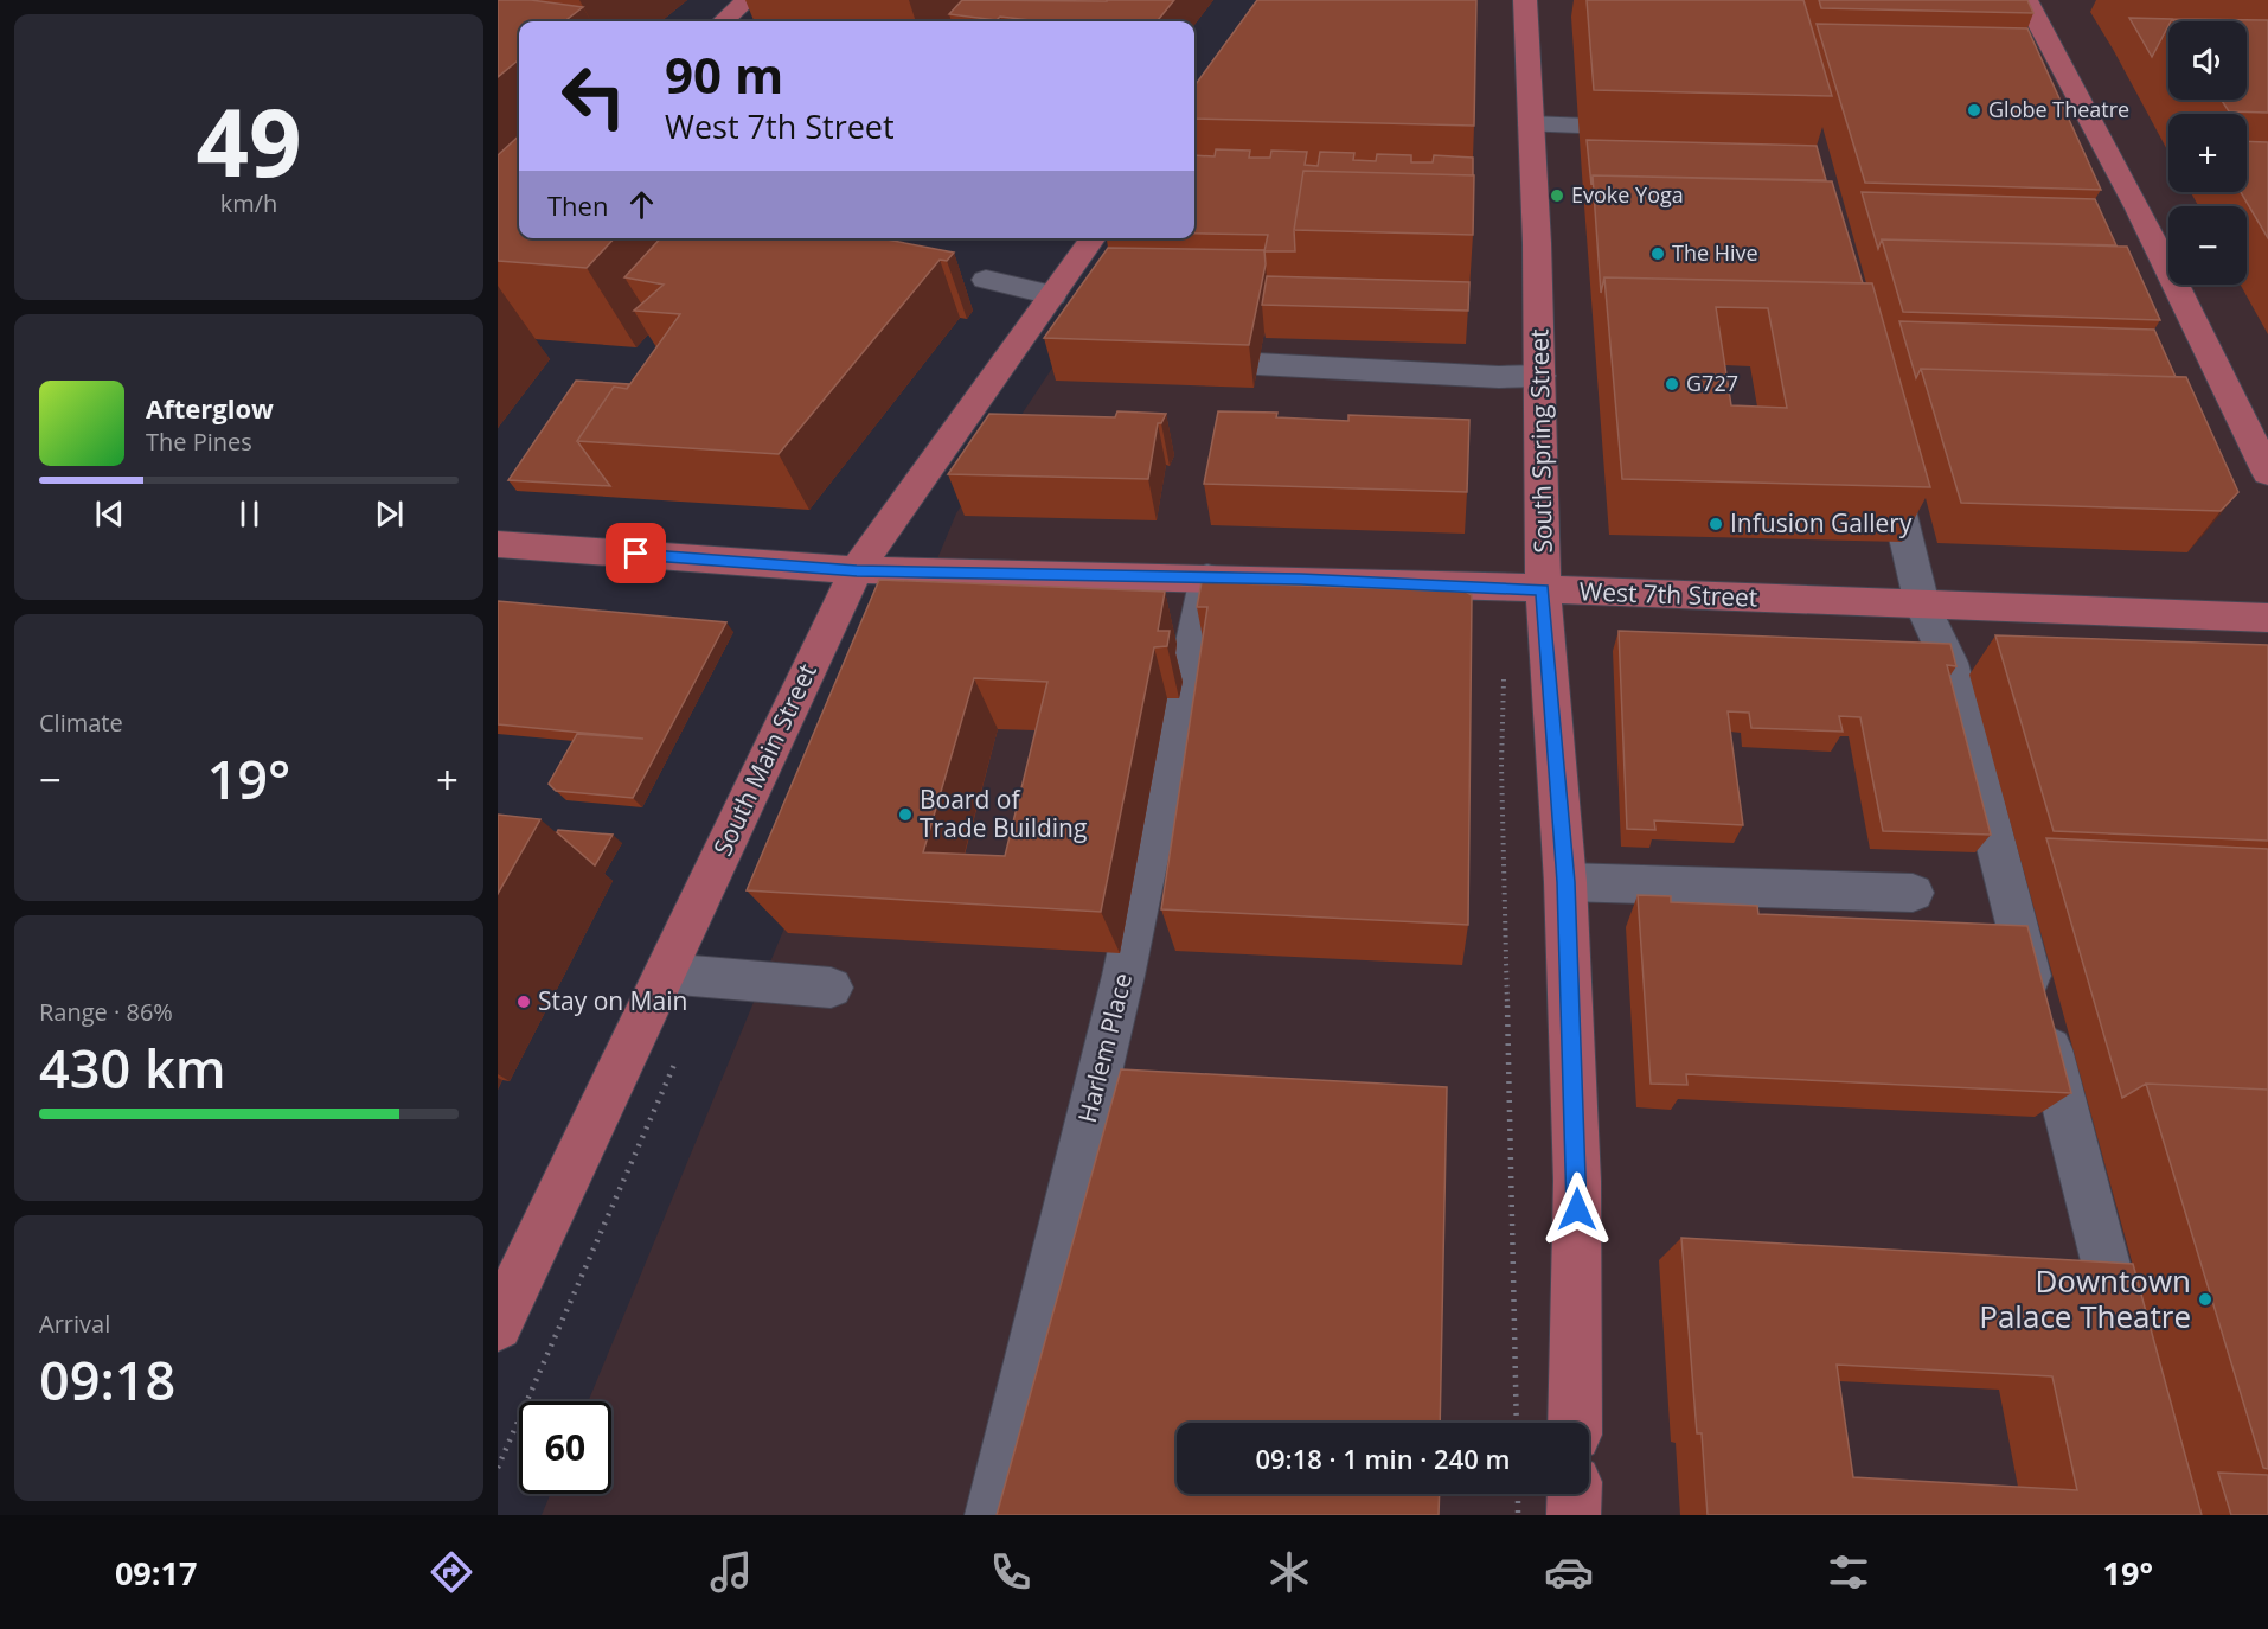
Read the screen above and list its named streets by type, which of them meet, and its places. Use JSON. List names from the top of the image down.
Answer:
{
  "streets": {
    "main road": ["South Spring Street", "West 7th Street", "South Main Street"],
    "lane": ["Harlem Place"]
  },
  "crossings": [
    ["South Spring Street", "West 7th Street"],
    ["West 7th Street", "South Main Street"],
    ["West 7th Street", "Harlem Place"]
  ],
  "places": [
    "Globe Theatre",
    "Evoke Yoga",
    "The Hive",
    "G727",
    "Infusion Gallery",
    "Board of Trade Building",
    "Stay on Main",
    "Downtown Palace Theatre"
  ],
  "page": {
    "tile": [
      ["49", "km/h"],
      "Climate",
      ["Range · 86%", "430 km"],
      ["Arrival", "09:18"]
    ],
    "map_buttons": ["+", "−"],
    "turn": ["90 m", "West 7th Street"],
    "then": "Then",
    "song": ["Afterglow", "The Pines"],
    "heat": ["−", "19°", "+"],
    "limit": "60",
    "trip": "09:18 · 1 min · 240 m",
    "tabs": ["09:17", "19°"]
  }
}
